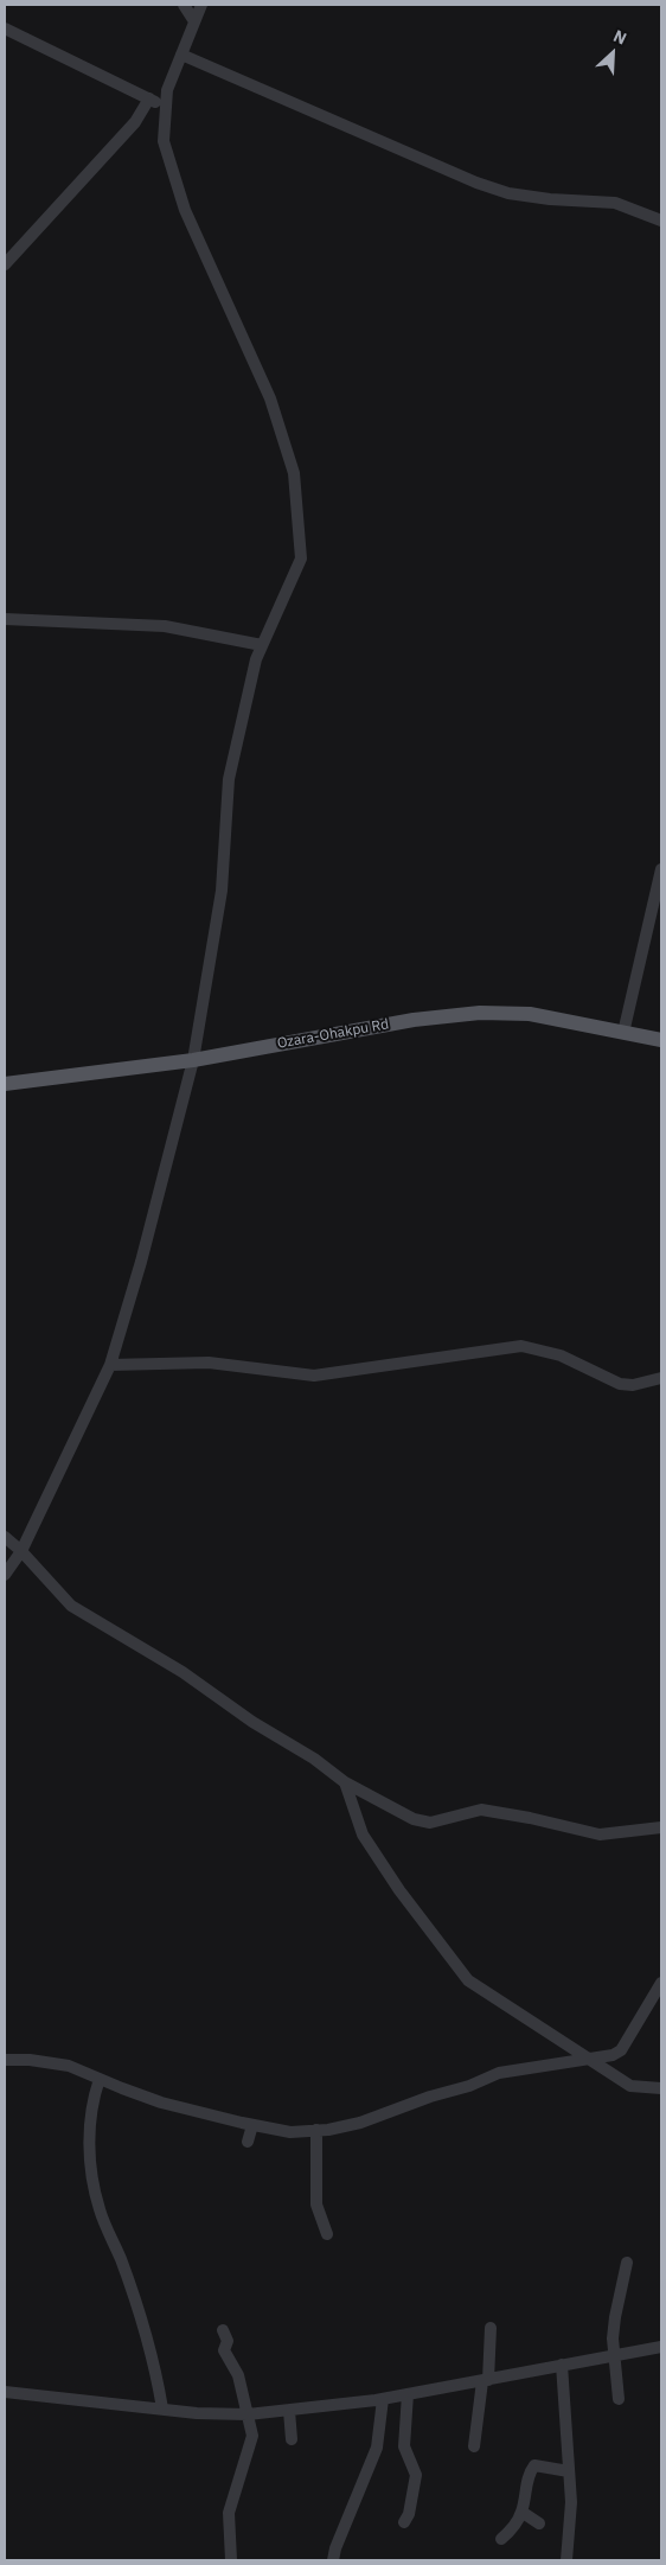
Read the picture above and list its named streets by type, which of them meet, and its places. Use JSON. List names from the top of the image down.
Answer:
{
  "streets": {
    "main road": ["Ozara-Ohakpu Rd"]
  },
  "north": "top right"
}
